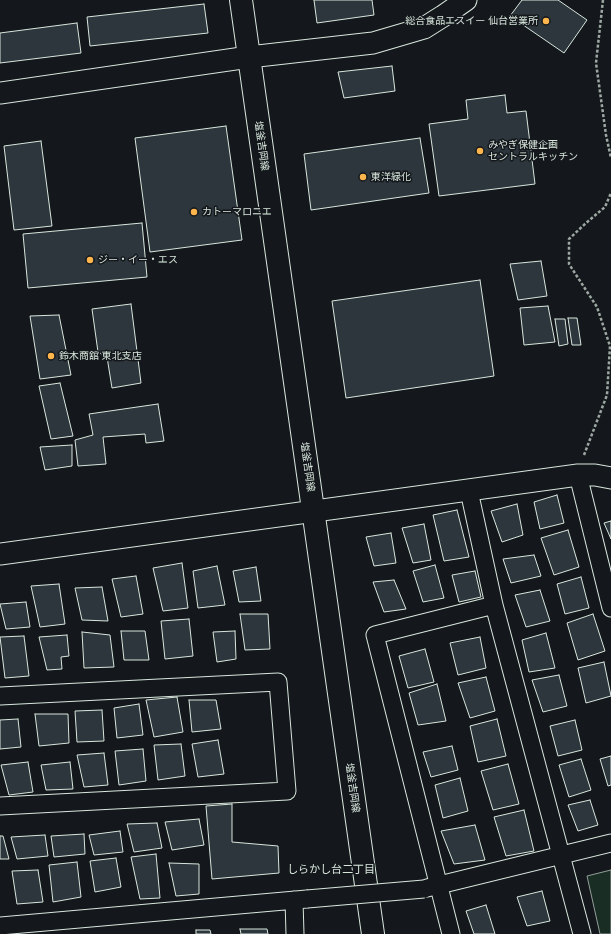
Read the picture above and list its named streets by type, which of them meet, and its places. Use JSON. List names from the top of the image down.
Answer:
{
  "streets": {
    "main road": ["塩釜吉岡線"]
  },
  "districts": ["しらかし台二丁目"],
  "places": [
    "総合食品エスイー 仙台営業所",
    "みやぎ保健企画 セントラルキッチン",
    "東洋緑化",
    "カトーマロニエ",
    "ジー・イー・エス",
    "鈴木商舘 東北支店"
  ]
}
